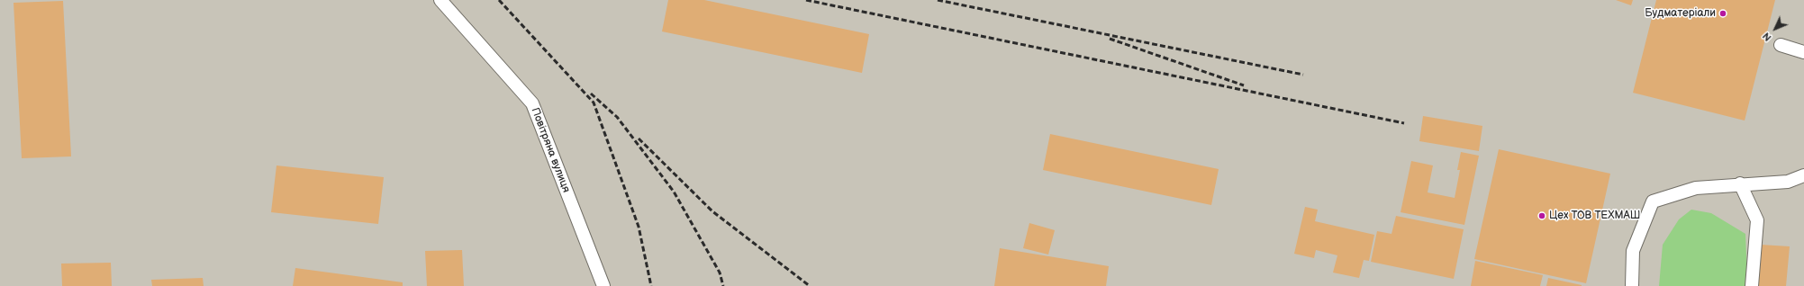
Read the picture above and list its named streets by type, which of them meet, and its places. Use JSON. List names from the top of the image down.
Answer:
{
  "streets": {
    "lane": ["Повітряна вулиця"]
  },
  "places": ["Будматеріали", "Цех ТОВ ТЕХМАШ"],
  "north": "bottom left"
}
